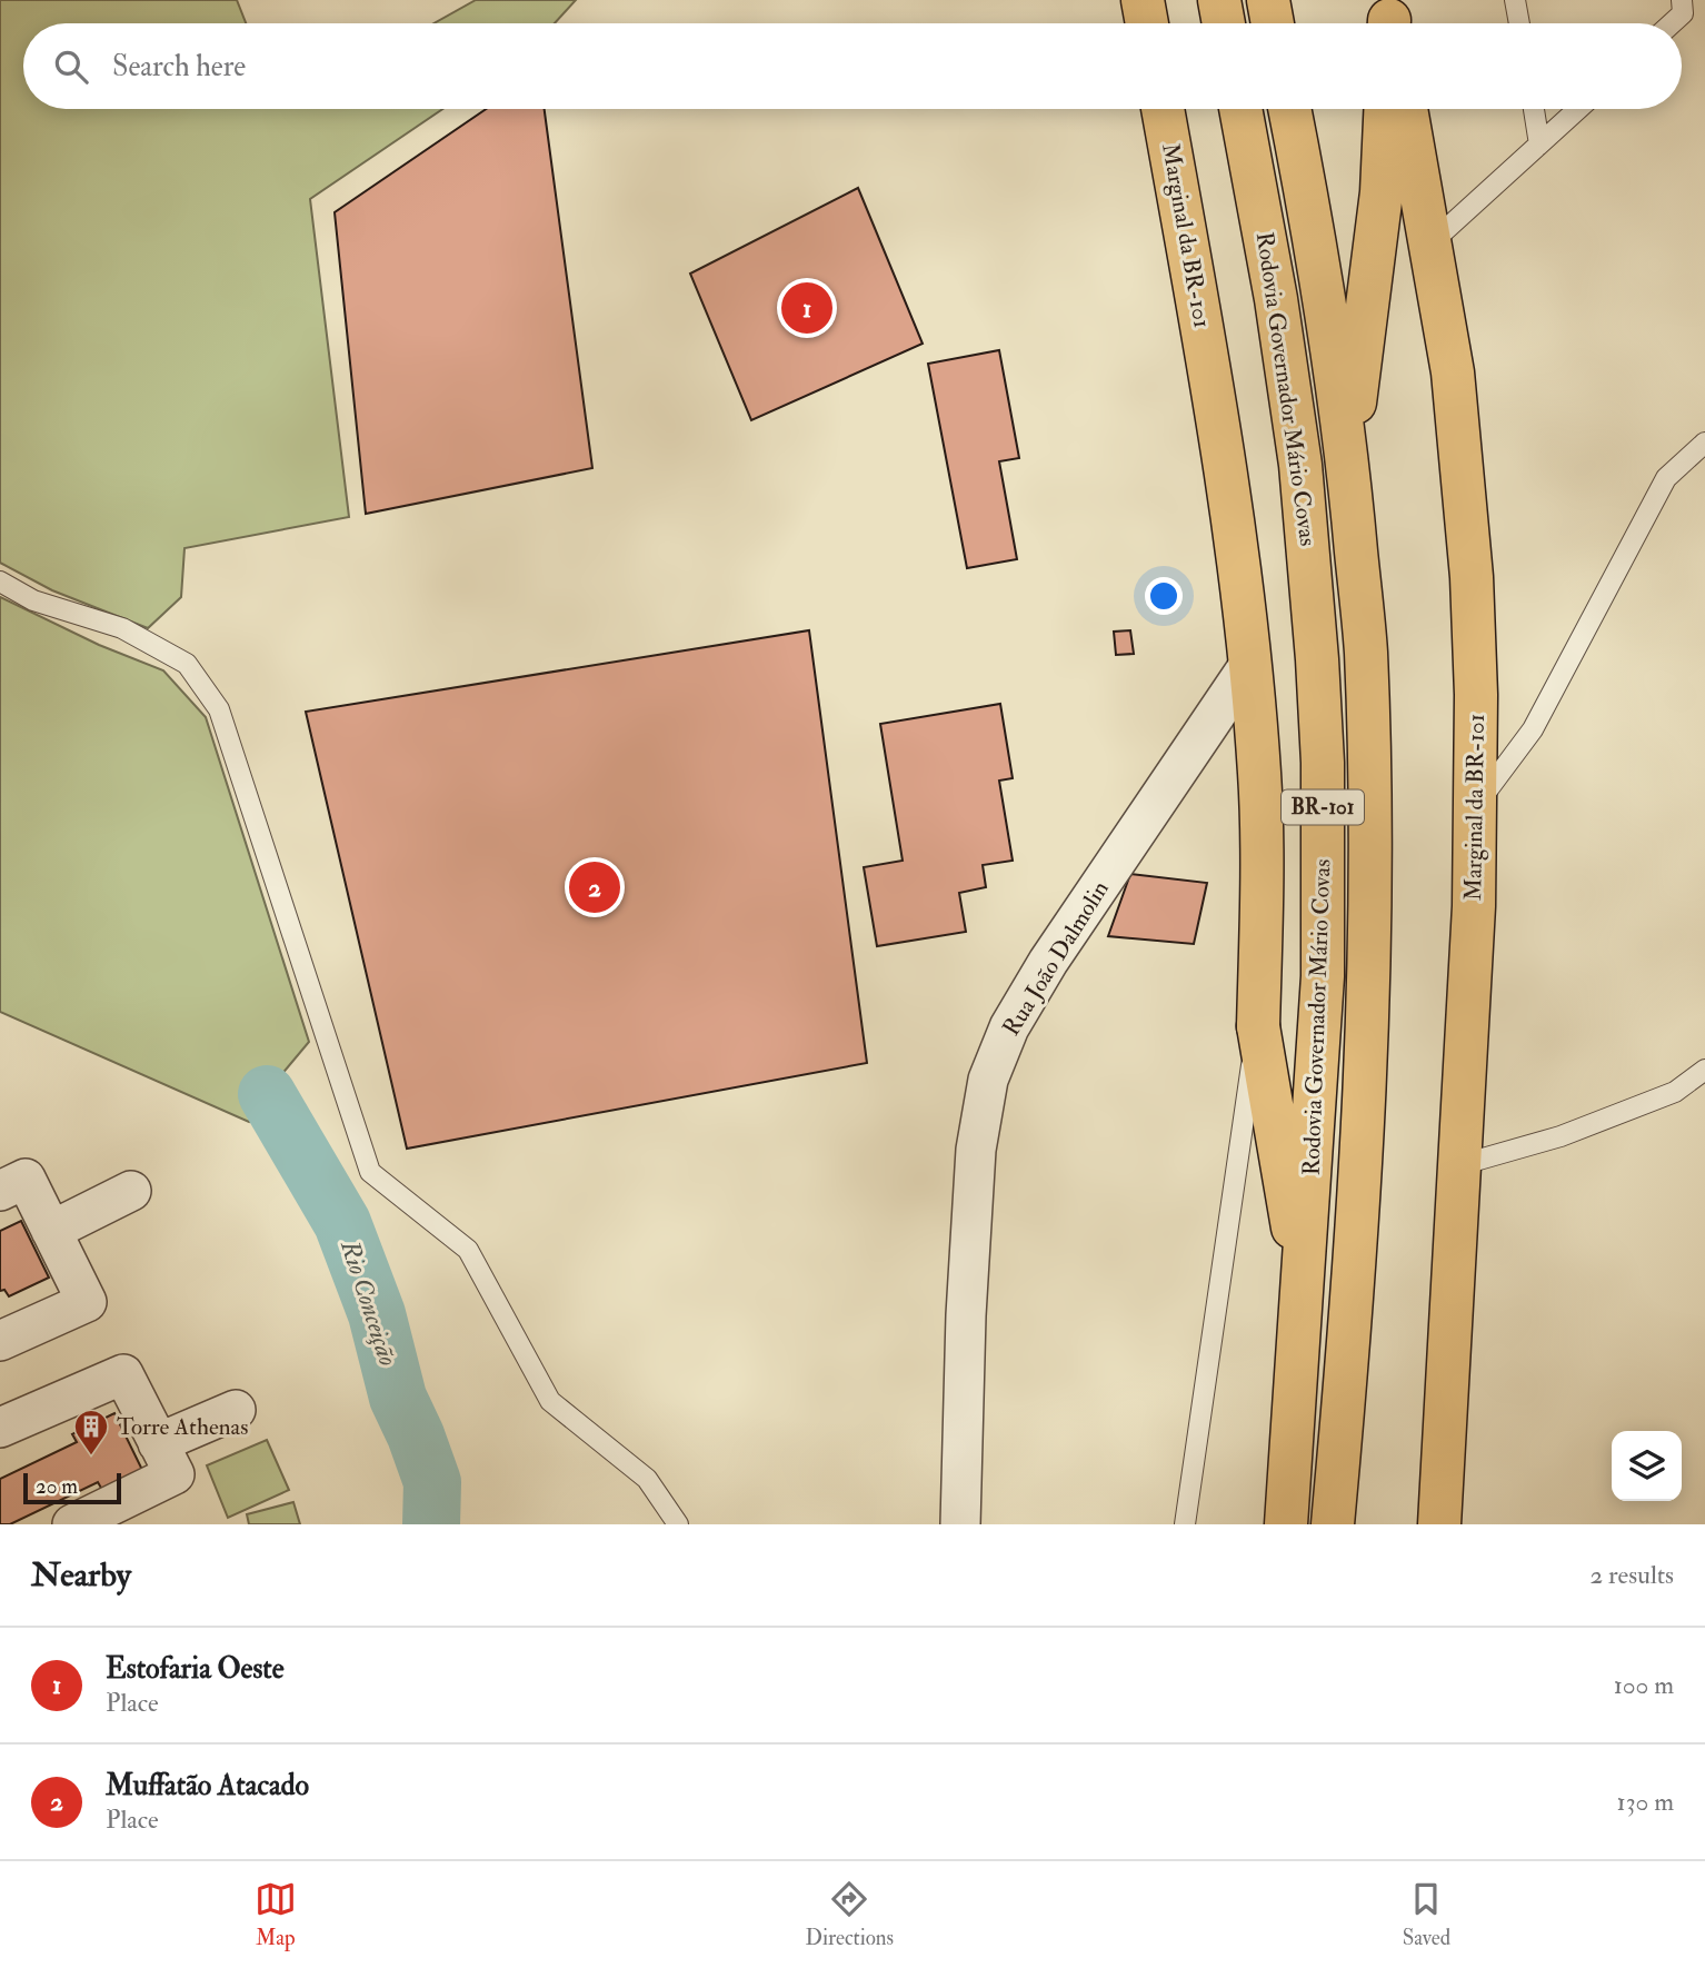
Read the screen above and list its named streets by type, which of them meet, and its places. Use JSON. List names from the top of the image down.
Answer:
{
  "streets": {
    "main road": ["Marginal da BR-101", "Rodovia Governador Mário Covas", "BR-101"],
    "street": ["Rua João Dalmolin"]
  },
  "crossings": [
    ["Marginal da BR-101", "Rodovia Governador Mário Covas"],
    ["Marginal da BR-101", "Rua João Dalmolin"]
  ],
  "water": ["Rio Conceição"],
  "places": {
    "building": ["Torre Athenas"]
  },
  "scale_bar": "20 m",
  "page": {
    "search": "Search here",
    "pins": ["1", "2"],
    "scale": "20 m",
    "heading": ["Nearby", "2 results"],
    "list": [
      {
        "mark": "1",
        "name": "Estofaria Oeste",
        "note": "Place",
        "value": "100 m"
      },
      {
        "mark": "2",
        "name": "Muffatão Atacado",
        "note": "Place",
        "value": "130 m"
      }
    ],
    "nav": ["Map", "Directions", "Saved"]
  }
}
